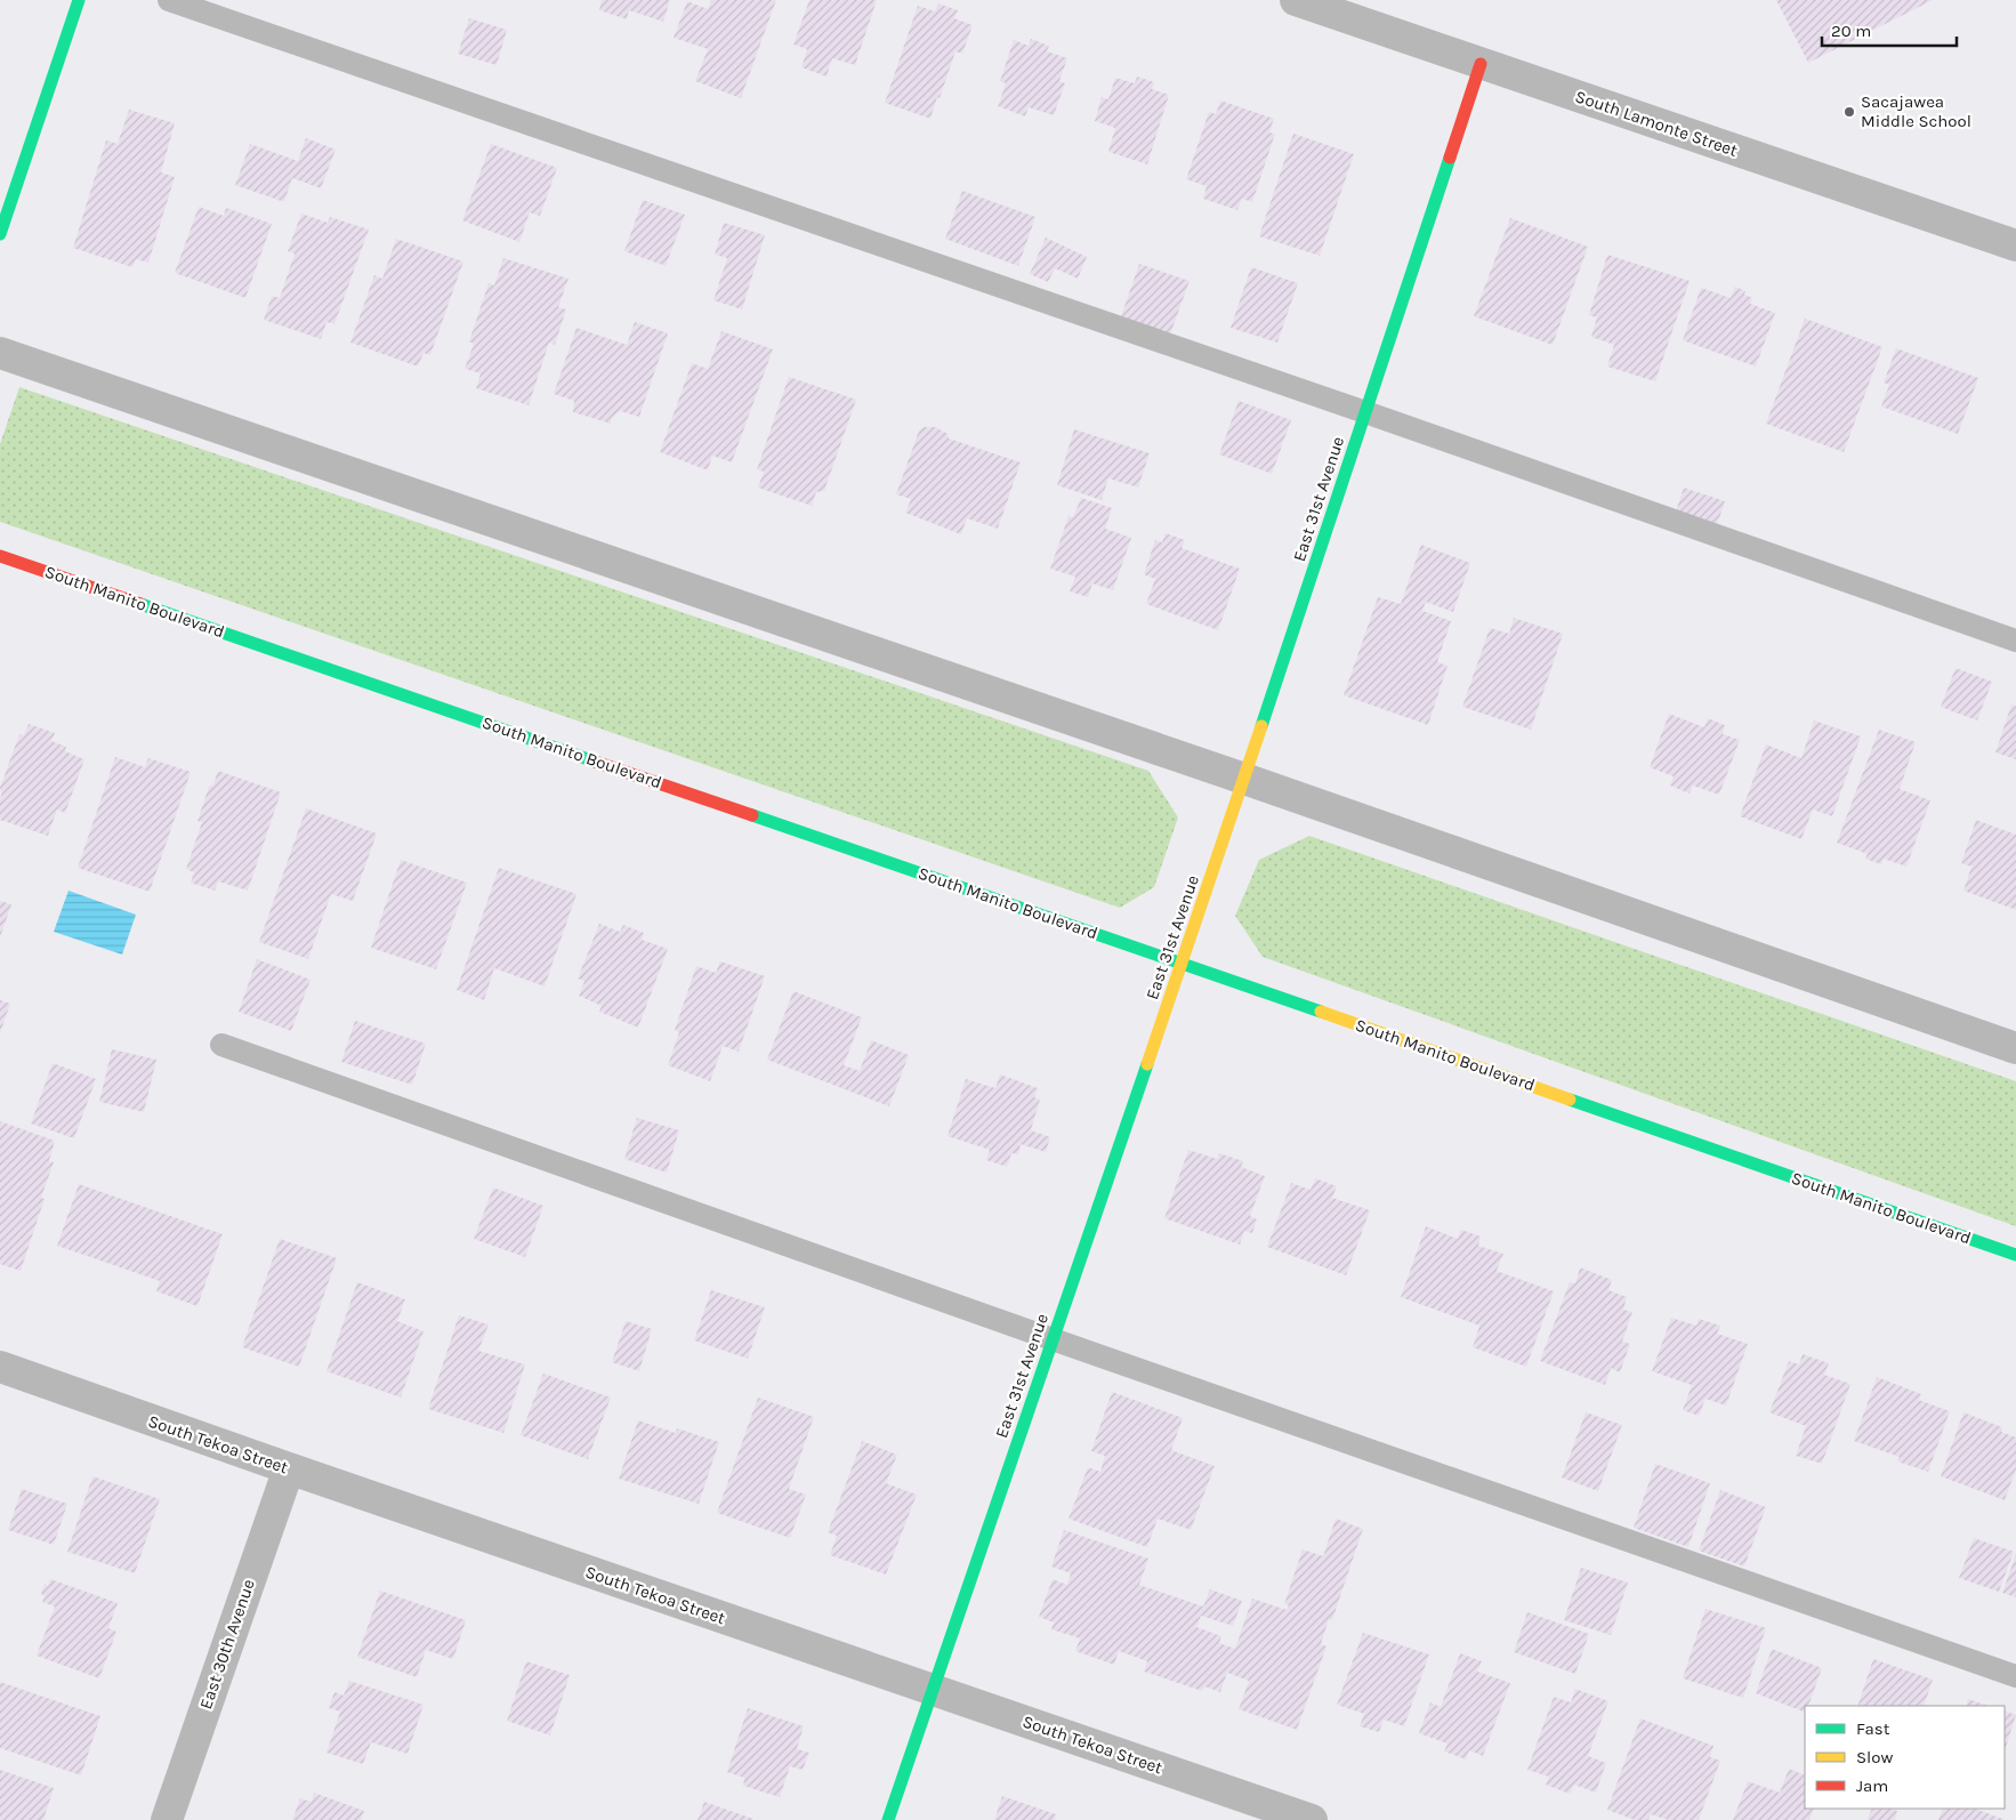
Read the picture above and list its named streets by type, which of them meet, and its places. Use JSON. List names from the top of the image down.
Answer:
{
  "streets": {
    "street": [
      "South Lamonte Street",
      "East 31st Avenue",
      "South Manito Boulevard",
      "South Tekoa Street",
      "East 30th Avenue"
    ]
  },
  "crossings": [
    ["South Lamonte Street", "East 31st Avenue"],
    ["East 31st Avenue", "South Manito Boulevard"],
    ["East 31st Avenue", "South Tekoa Street"],
    ["South Tekoa Street", "East 30th Avenue"]
  ],
  "places": ["Sacajawea Middle School"],
  "legend": ["Fast", "Slow", "Jam"],
  "scale_bar": "20 m"
}
